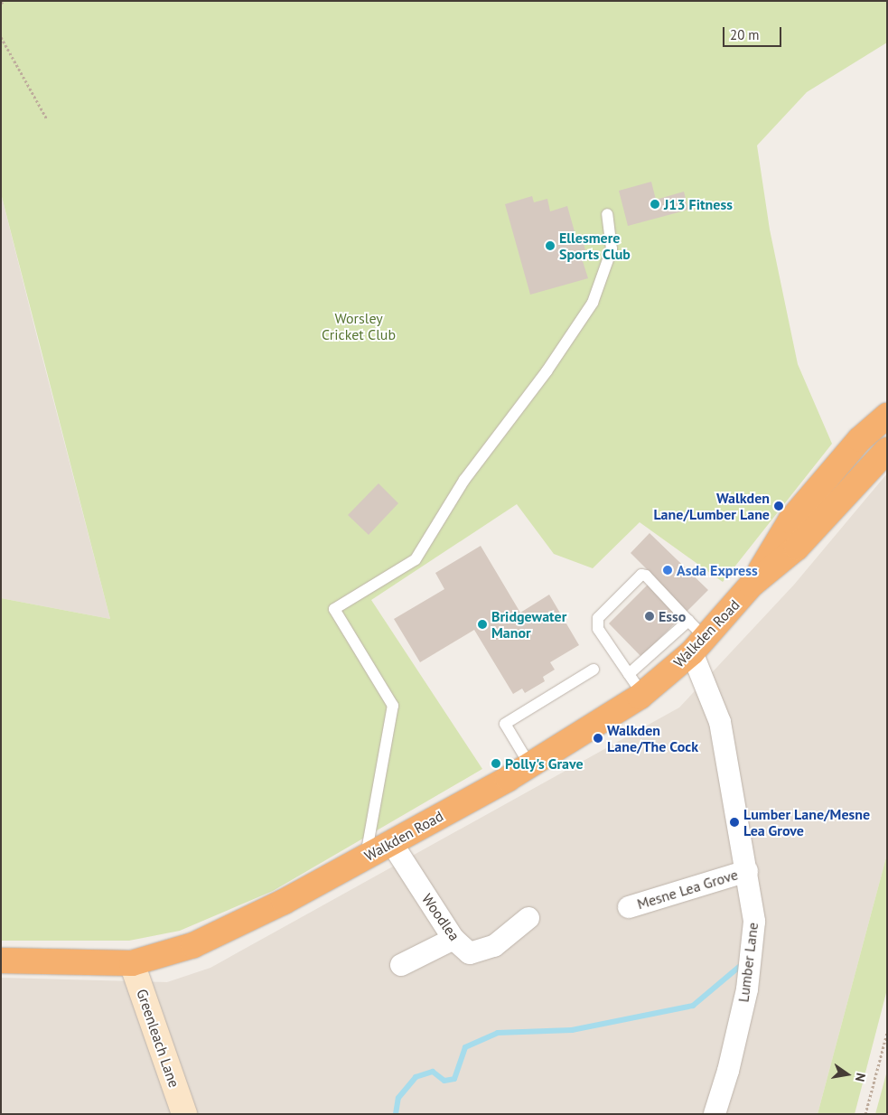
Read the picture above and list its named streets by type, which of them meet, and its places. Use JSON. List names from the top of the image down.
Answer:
{
  "streets": {
    "highway": ["Walkden Road"],
    "street": [
      "Mesne Lea Grove",
      "Woodlea",
      "Lumber Lane",
      "Greenleach Lane"
    ]
  },
  "crossings": [
    ["Walkden Road", "Woodlea"],
    ["Walkden Road", "Lumber Lane"],
    ["Walkden Road", "Greenleach Lane"],
    ["Mesne Lea Grove", "Lumber Lane"]
  ],
  "parks": ["Worsley Cricket Club"],
  "places": [
    "J13 Fitness",
    "Ellesmere Sports Club",
    "Walkden Lane/Lumber Lane",
    "Asda Express",
    "Esso",
    "Bridgewater Manor",
    "Walkden Lane/The Cock",
    "Polly's Grave",
    "Lumber Lane/Mesne Lea Grove"
  ],
  "scale_bar": "20 m",
  "north": "right"
}
